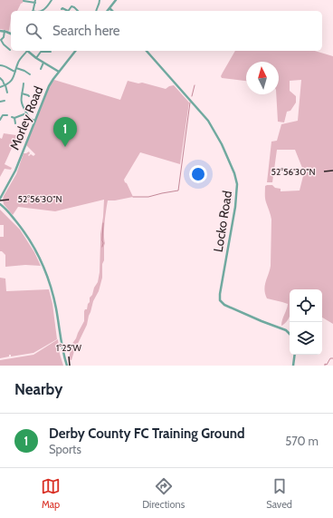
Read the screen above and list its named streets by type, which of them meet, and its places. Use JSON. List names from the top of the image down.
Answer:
{
  "streets": {
    "street": ["Morley Road", "Locko Road"]
  },
  "north": "top",
  "page": {
    "search": "Search here",
    "pins": "1",
    "heading": "Nearby",
    "list": [
      {
        "mark": "1",
        "name": "Derby County FC Training Ground",
        "note": "Sports",
        "value": "570 m"
      }
    ],
    "nav": ["Map", "Directions", "Saved"]
  },
  "coordinates": ["52°56'30\"N", "1°25'W"]
}
